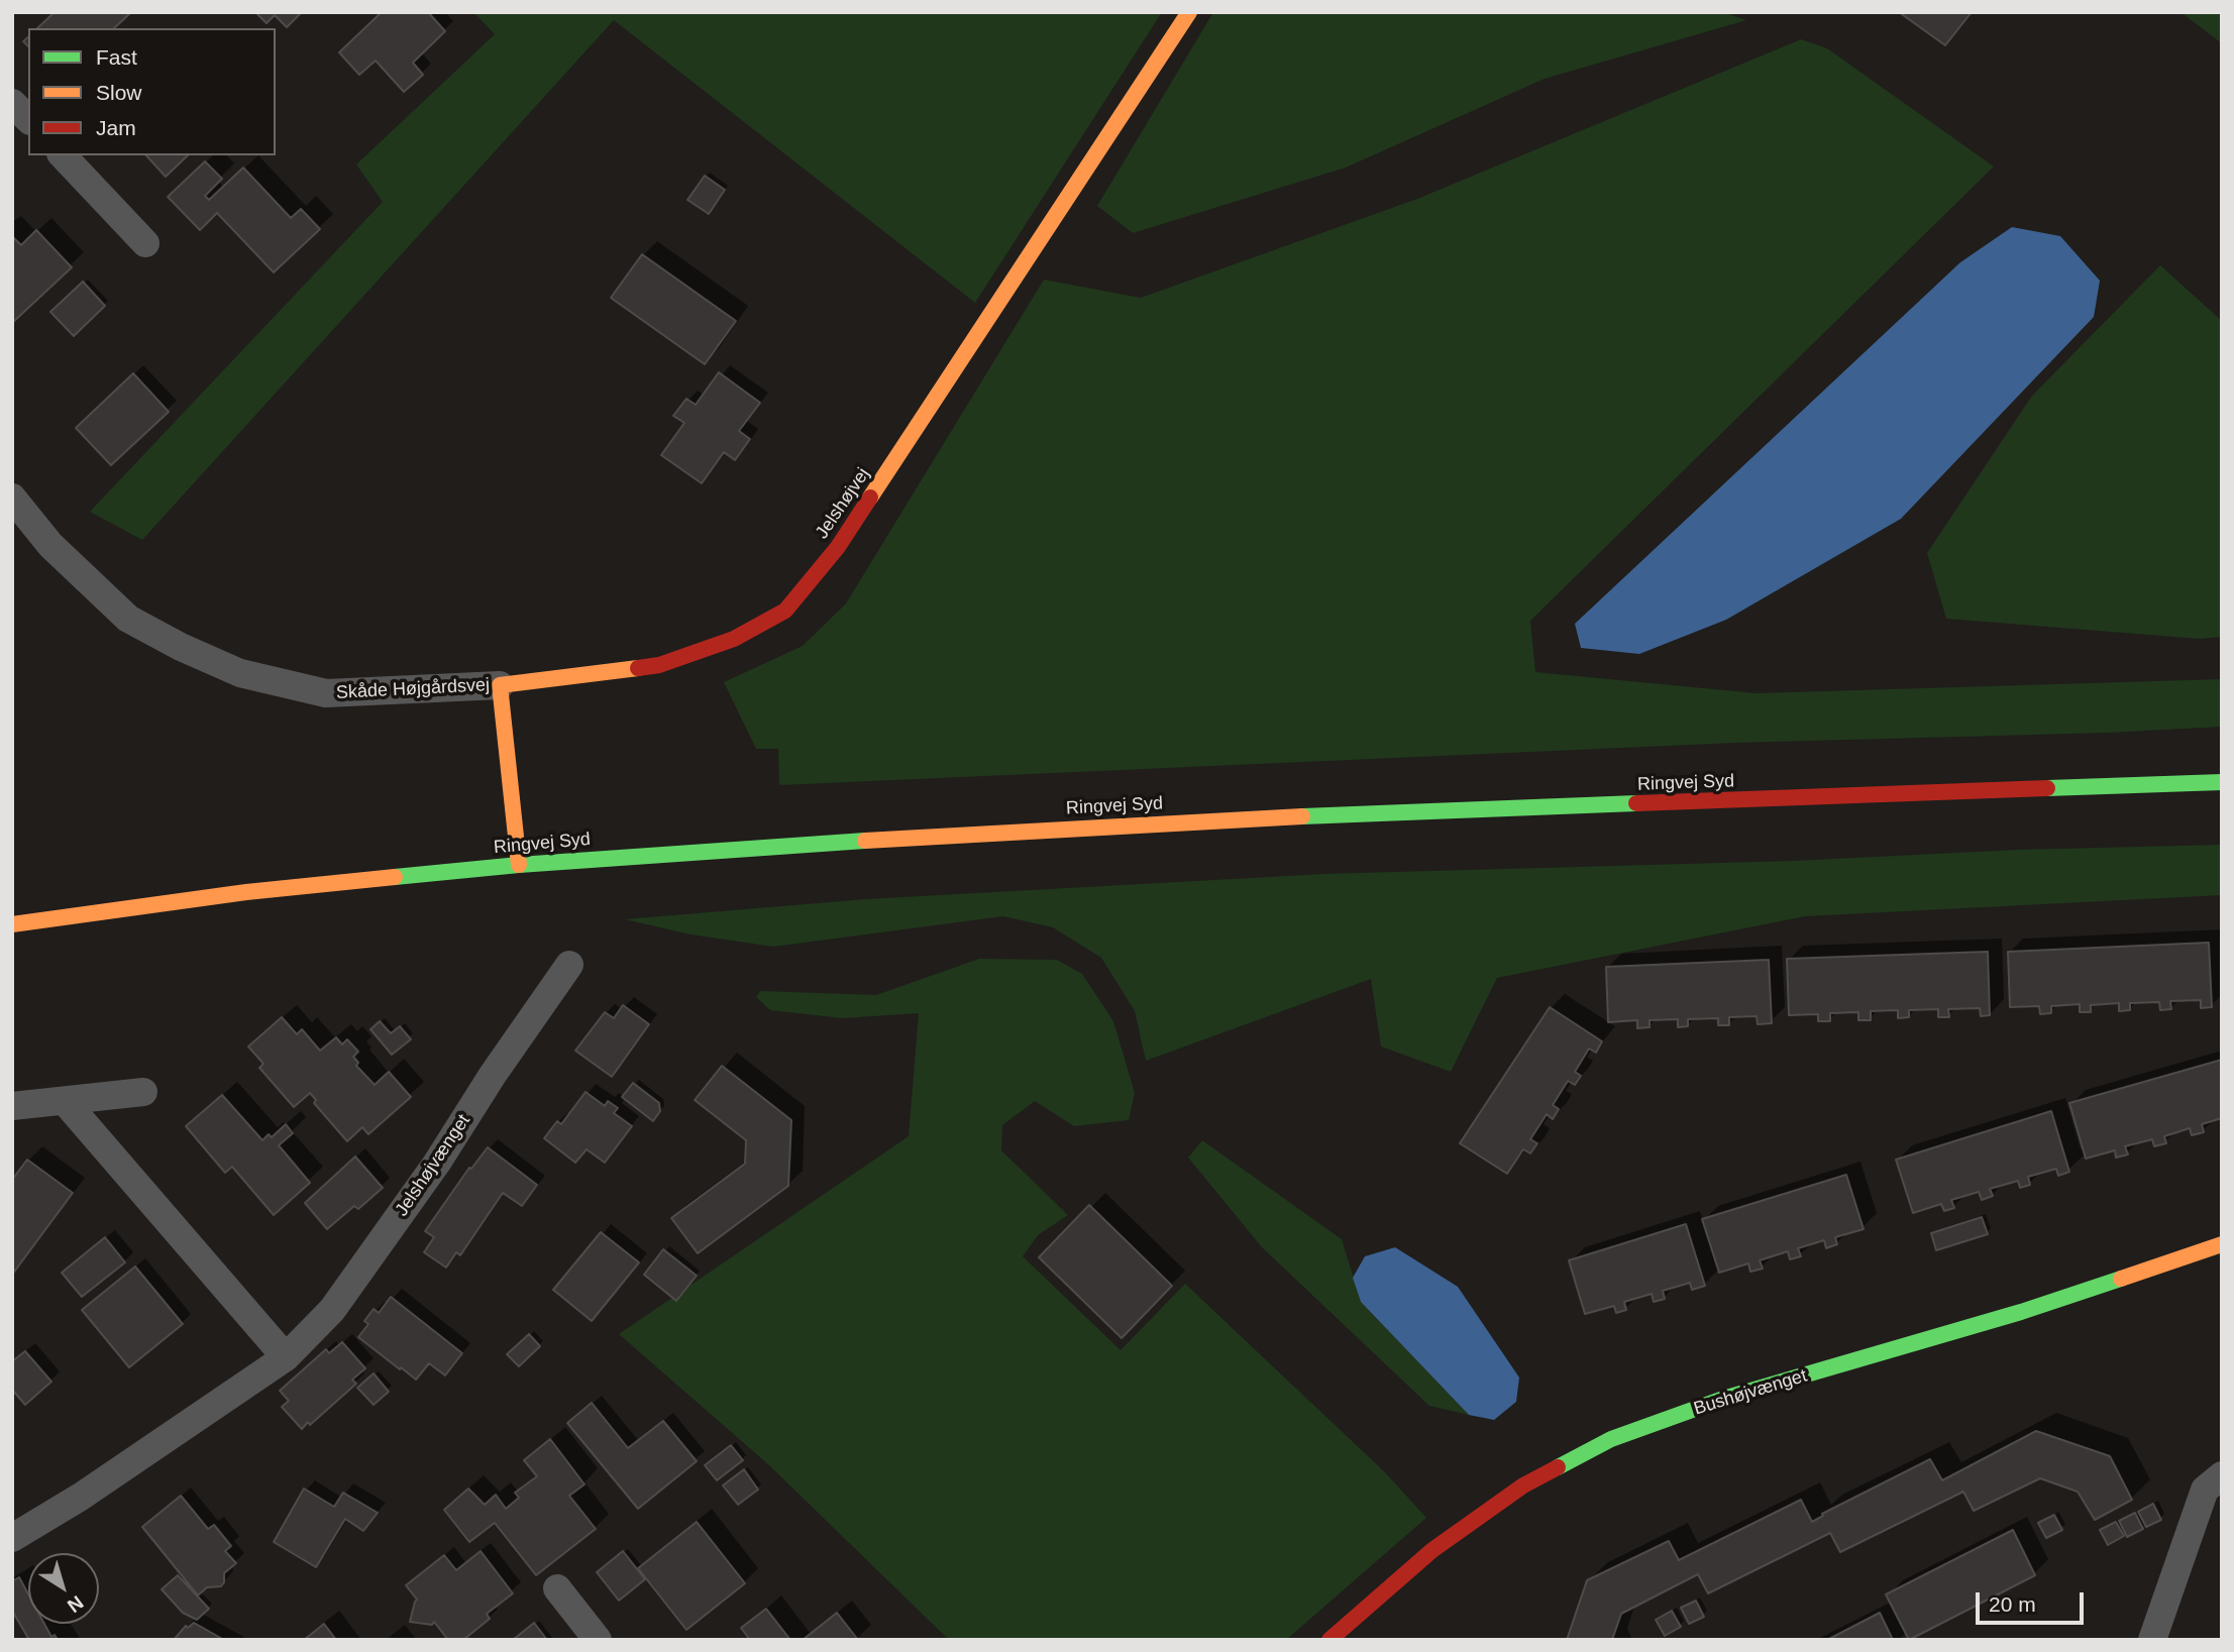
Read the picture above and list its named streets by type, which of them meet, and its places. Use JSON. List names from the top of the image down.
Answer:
{
  "streets": {
    "main road": ["Jelshøjvej", "Ringvej Syd", "Bushøjvænget"],
    "street": ["Skåde Højgårdsvej", "Jelshøjvænget"]
  },
  "crossings": [
    ["Jelshøjvej", "Skåde Højgårdsvej"]
  ],
  "legend": ["Fast", "Slow", "Jam"],
  "scale_bar": "20 m",
  "north": "bottom right"
}
